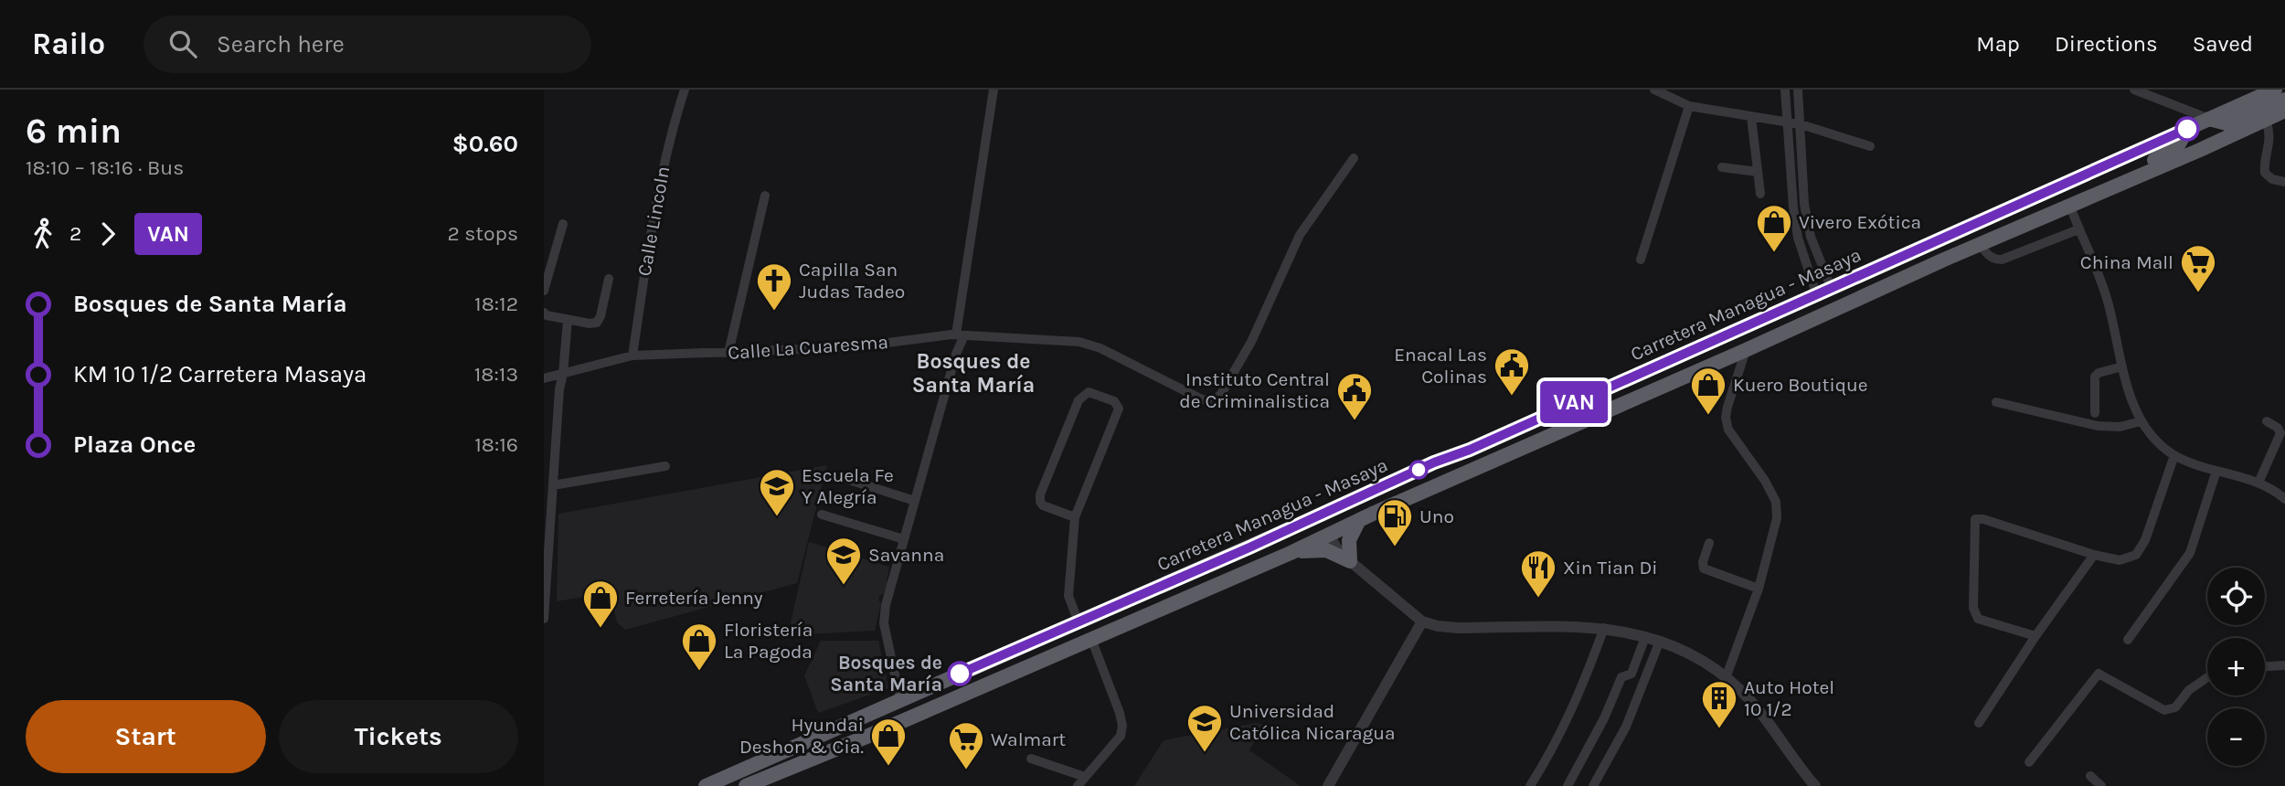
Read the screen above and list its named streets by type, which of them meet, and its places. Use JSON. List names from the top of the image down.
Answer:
{
  "streets": {
    "highway": ["Carretera Managua - Masaya"],
    "street": ["Calle Lincoln", "Calle La Cuaresma"]
  },
  "crossings": [
    ["Calle Lincoln", "Calle La Cuaresma"]
  ],
  "districts": ["Bosques de Santa María"],
  "places": {
    "shop": [
      "Vivero Exótica",
      "Kuero Boutique",
      "Ferretería Jenny",
      "Floristería La Pagoda",
      "Hyundai Deshon & Cia."
    ],
    "supermarket": ["China Mall", "Walmart"],
    "church": ["Capilla San Judas Tadeo"],
    "public building": ["Enacal Las Colinas", "Instituto Central de Criminalistica"],
    "school or university": ["Escuela Fe Y Alegría", "Savanna", "Universidad Católica Nicaragua"],
    "fuel station": ["Uno"],
    "restaurant": ["Xin Tian Di"],
    "other": ["Bosques de Santa María"],
    "building": ["Auto Hotel 10 1/2"]
  },
  "lines": ["bus line VAN"],
  "page": {
    "header": "Railo",
    "search": "Search here",
    "nav": ["Map", "Directions", "Saved"],
    "heading": ["6 min", "18:10 – 18:16 · Bus", "$0.60"],
    "on_map": "VAN",
    "legs": ["2", "VAN", "2 stops"],
    "list": [
      {
        "name": "Bosques de Santa María",
        "value": "18:12"
      },
      {
        "name": "KM 10 1/2 Carretera Masaya",
        "value": "18:13"
      },
      {
        "name": "Plaza Once",
        "value": "18:16"
      }
    ],
    "map_buttons": ["+", "−"],
    "buttons": ["Start", "Tickets"]
  }
}
